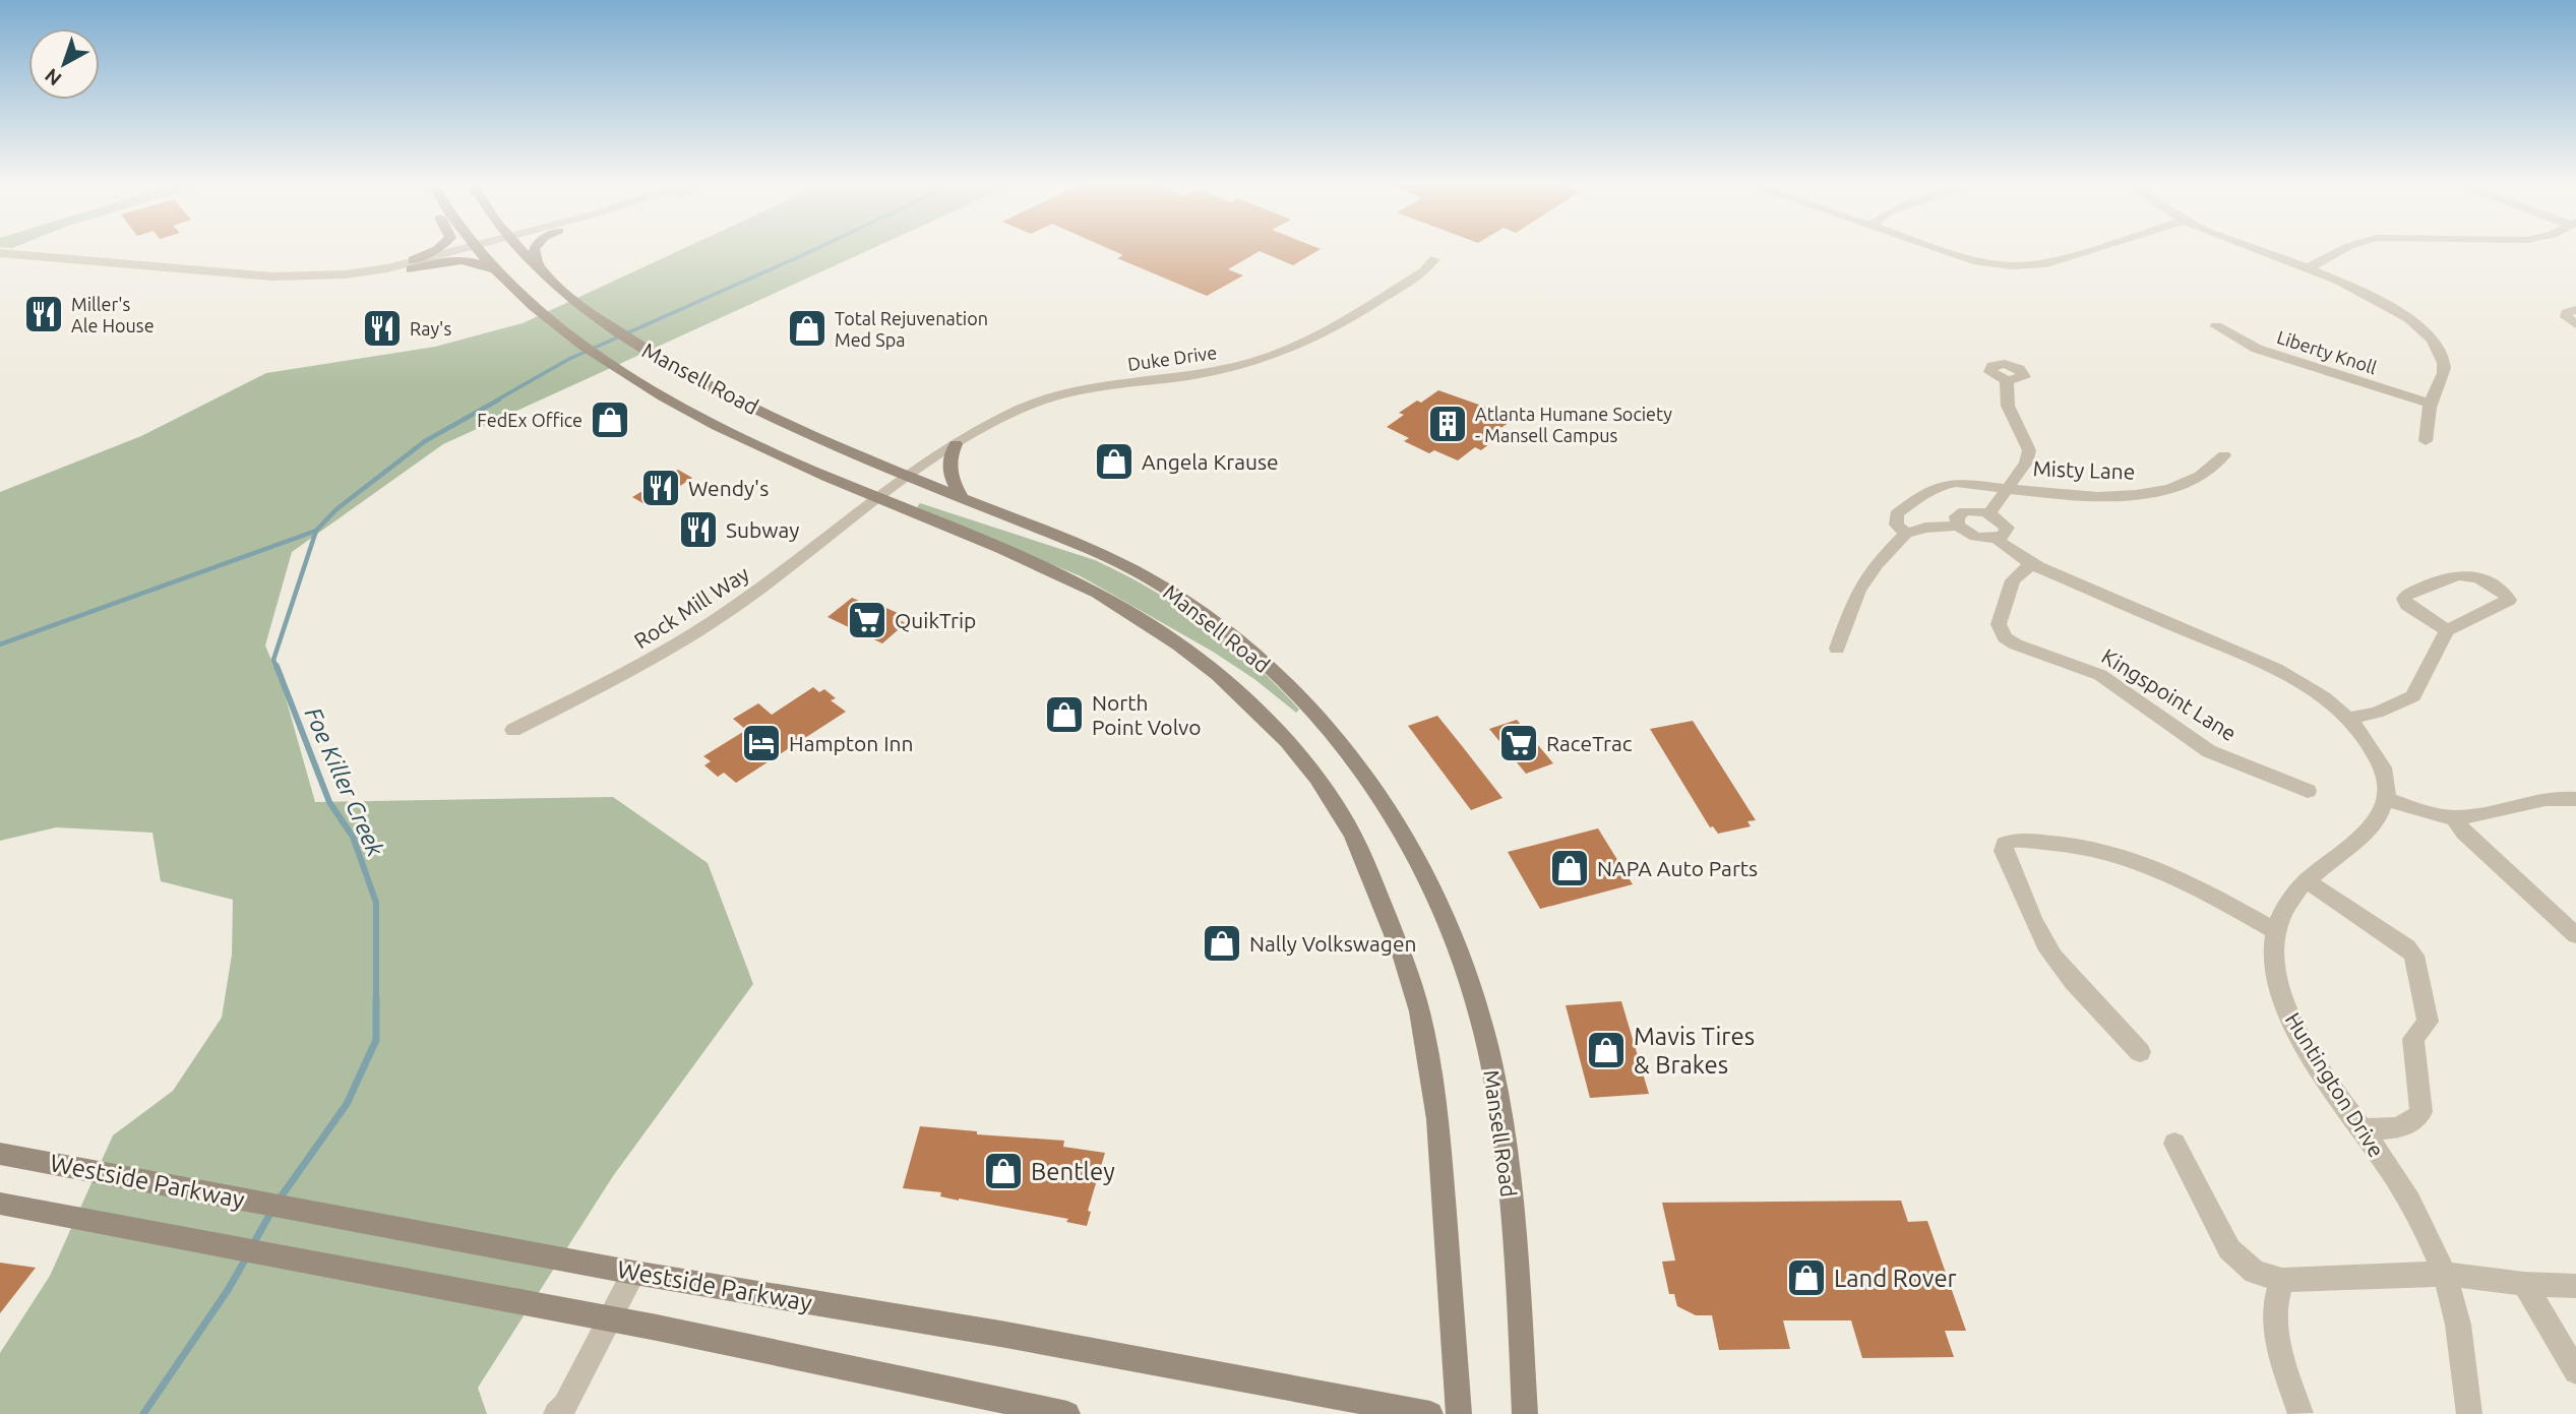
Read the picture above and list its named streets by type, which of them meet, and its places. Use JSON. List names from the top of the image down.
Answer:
{
  "streets": {
    "main road": ["Mansell Road", "Westside Parkway"],
    "street": [
      "Liberty Knoll",
      "Duke Drive",
      "Misty Lane",
      "Rock Mill Way",
      "Kingspoint Lane",
      "Huntington Drive"
    ]
  },
  "crossings": [
    ["Duke Drive", "Mansell Road"],
    ["Duke Drive", "Rock Mill Way"],
    ["Mansell Road", "Rock Mill Way"]
  ],
  "water": ["Foe Killer Creek"],
  "places": {
    "restaurant": [
      "Miller's Ale House",
      "Ray's",
      "Wendy's",
      "Subway"
    ],
    "shop": [
      "Total Rejuvenation Med Spa",
      "FedEx Office",
      "Angela Krause",
      "North Point Volvo",
      "NAPA Auto Parts",
      "Nally Volkswagen",
      "Mavis Tires & Brakes",
      "Bentley",
      "Land Rover"
    ],
    "building": ["Atlanta Humane Society - Mansell Campus"],
    "supermarket": ["QuikTrip", "RaceTrac"],
    "hotel": ["Hampton Inn"]
  },
  "north": "bottom left"
}
